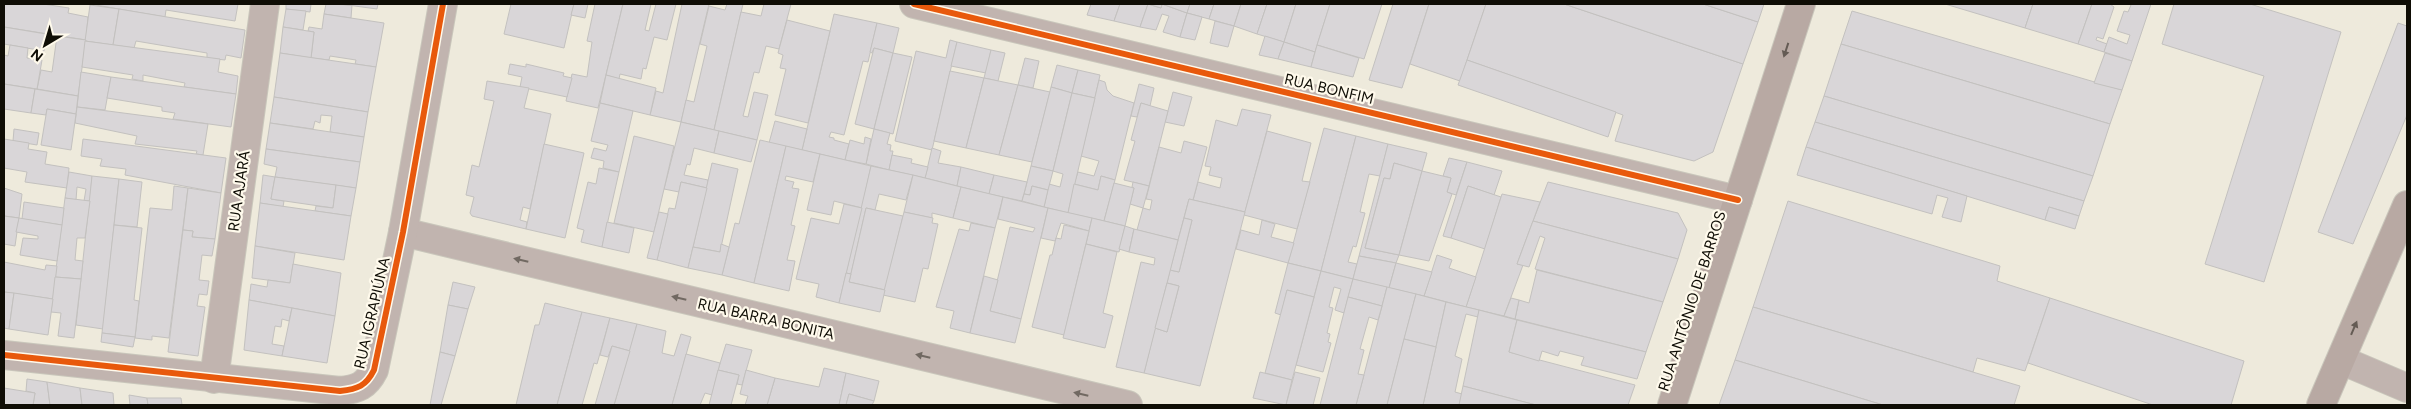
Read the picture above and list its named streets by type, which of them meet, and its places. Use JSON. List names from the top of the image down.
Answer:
{
  "streets": {
    "main road": ["RUA ANTÔNIO DE BARROS"],
    "street": [
      "RUA BONFIM",
      "RUA AJARÁ",
      "RUA IGRAPIÚNA",
      "RUA BARRA BONITA"
    ]
  },
  "crossings": [
    ["RUA BONFIM", "RUA ANTÔNIO DE BARROS"],
    ["RUA AJARÁ", "RUA IGRAPIÚNA"],
    ["RUA IGRAPIÚNA", "RUA BARRA BONITA"]
  ],
  "one_way": ["RUA ANTÔNIO DE BARROS", "RUA BARRA BONITA"],
  "north": "bottom left"
}
